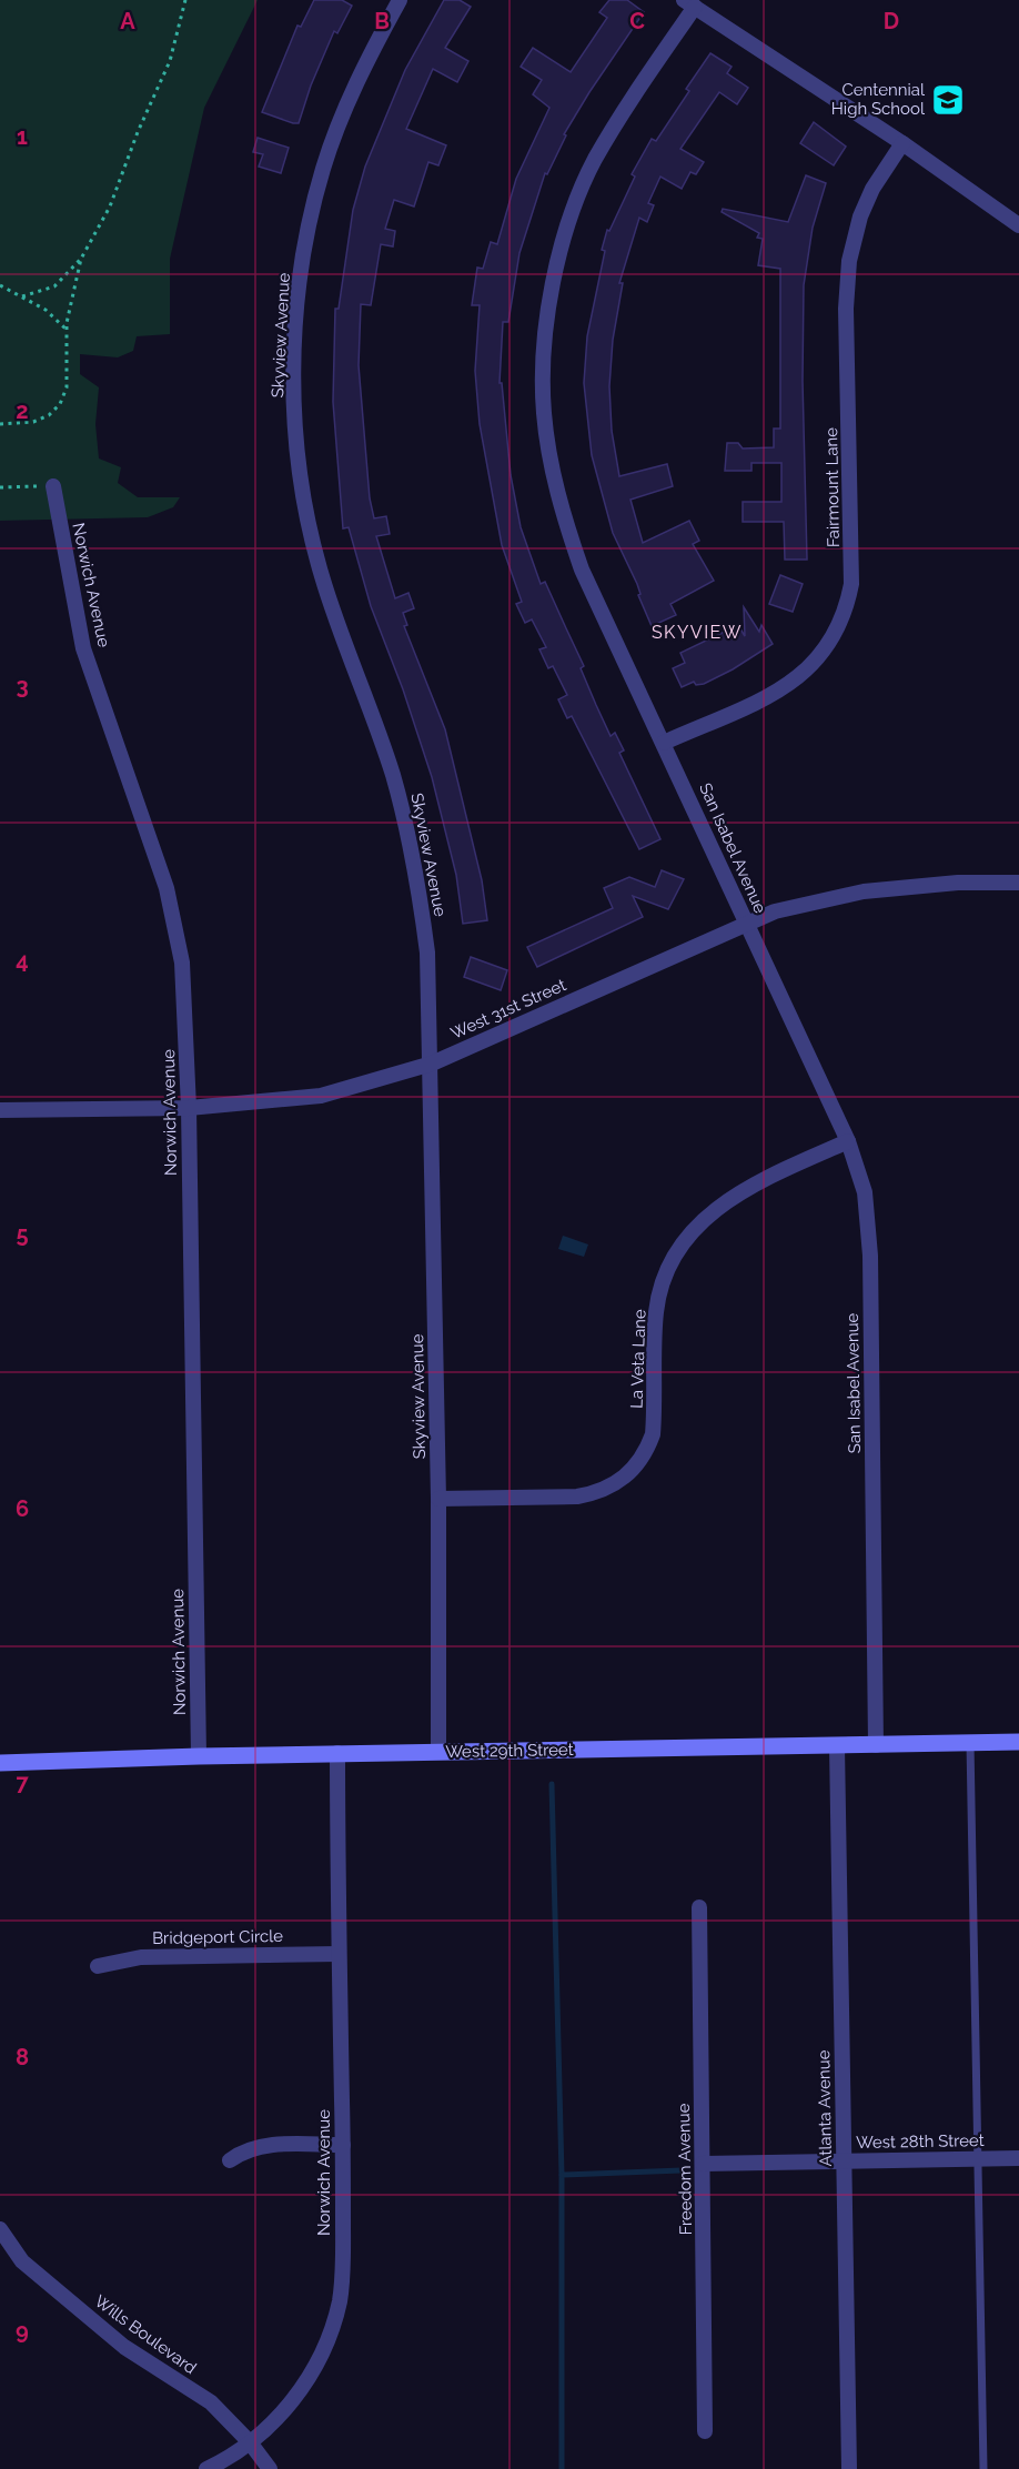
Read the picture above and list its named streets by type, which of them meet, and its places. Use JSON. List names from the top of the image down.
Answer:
{
  "streets": {
    "street": [
      "Skyview Avenue",
      "Fairmount Lane",
      "Norwich Avenue",
      "San Isabel Avenue",
      "West 31st Street",
      "La Veta Lane",
      "West 29th Street",
      "Bridgeport Circle",
      "Atlanta Avenue",
      "West 28th Street",
      "Freedom Avenue",
      "Wills Boulevard"
    ]
  },
  "crossings": [
    ["Skyview Avenue", "West 31st Street"],
    ["Skyview Avenue", "La Veta Lane"],
    ["Skyview Avenue", "West 29th Street"],
    ["Fairmount Lane", "San Isabel Avenue"],
    ["Norwich Avenue", "West 31st Street"],
    ["Norwich Avenue", "West 29th Street"],
    ["Norwich Avenue", "Bridgeport Circle"],
    ["Norwich Avenue", "Wills Boulevard"],
    ["San Isabel Avenue", "West 31st Street"],
    ["San Isabel Avenue", "La Veta Lane"],
    ["San Isabel Avenue", "West 29th Street"],
    ["West 29th Street", "Atlanta Avenue"],
    ["Atlanta Avenue", "West 28th Street"],
    ["West 28th Street", "Freedom Avenue"]
  ],
  "districts": ["SKYVIEW"],
  "places": {
    "school or university": ["Centennial High School"]
  },
  "grid": {
    "columns": [
      "A",
      "B",
      "C",
      "D"
    ],
    "rows": [
      "1",
      "2",
      "3",
      "4",
      "5",
      "6",
      "7",
      "8",
      "9"
    ]
  }
}
